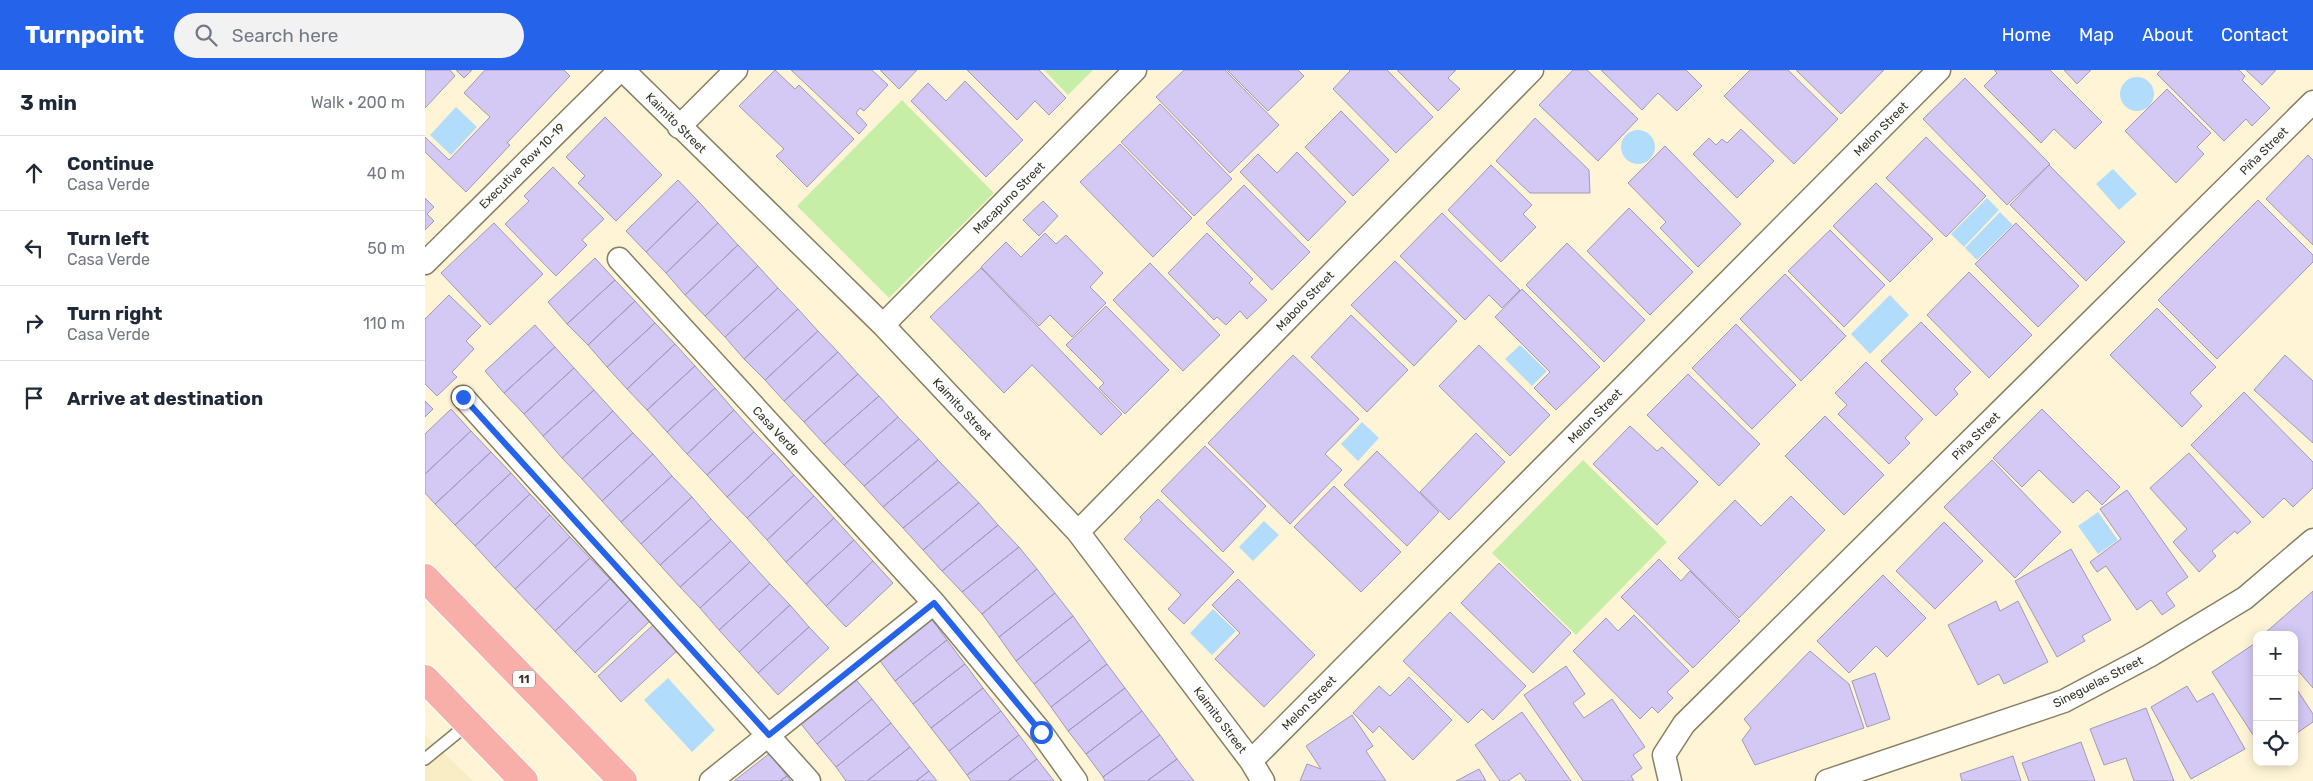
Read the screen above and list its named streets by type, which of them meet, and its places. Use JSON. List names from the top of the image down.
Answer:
{
  "streets": {
    "main road": ["11"],
    "street": [
      "Kaimito Street",
      "Melon Street",
      "Piña Street",
      "Executive Row 10-19",
      "Macapuno Street",
      "Mabolo Street",
      "Casa Verde",
      "Sineguelas Street"
    ]
  },
  "crossings": [
    ["Kaimito Street", "Melon Street"],
    ["Kaimito Street", "Executive Row 10-19"],
    ["Kaimito Street", "Macapuno Street"],
    ["Kaimito Street", "Mabolo Street"]
  ],
  "page": {
    "header": "Turnpoint",
    "search": "Search here",
    "nav": [
      "Home",
      "Map",
      "About",
      "Contact"
    ],
    "heading": ["3 min", "Walk · 200 m"],
    "list": [
      ["Continue", "Casa Verde", "40 m"],
      ["Turn left", "Casa Verde", "50 m"],
      ["Turn right", "Casa Verde", "110 m"],
      "Arrive at destination"
    ],
    "map_buttons": ["+", "−"]
  }
}
